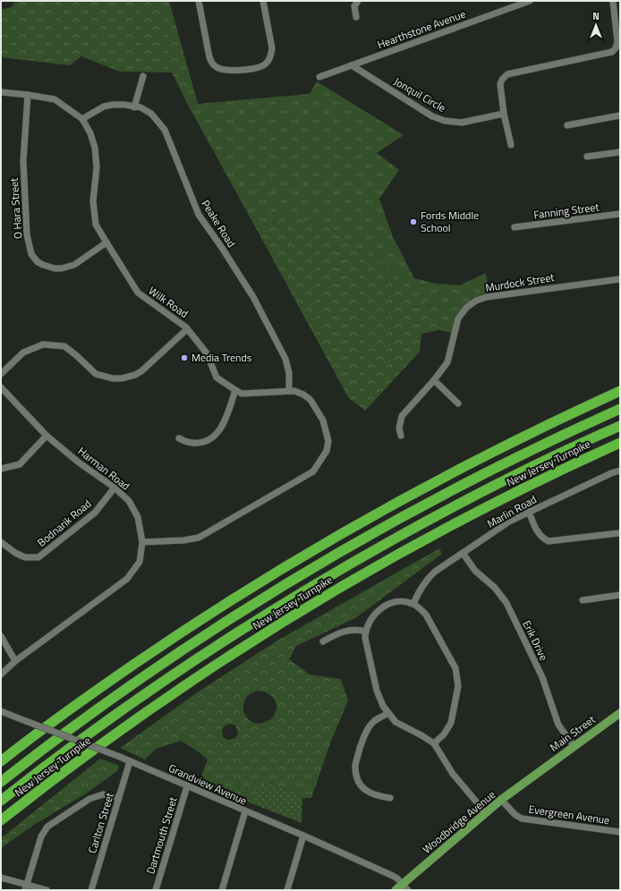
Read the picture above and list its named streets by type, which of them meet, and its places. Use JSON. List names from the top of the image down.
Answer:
{
  "streets": {
    "highway": ["New Jersey Turnpike"],
    "main road": ["Main Street", "Woodbridge Avenue"],
    "street": [
      "Hearthstone Avenue",
      "Jonquil Circle",
      "O Hara Street",
      "Fanning Street",
      "Peake Road",
      "Murdock Street",
      "Wilk Road",
      "Harman Road",
      "Marlin Road",
      "Bodnarik Road",
      "Erik Drive",
      "Grandview Avenue",
      "Evergreen Avenue",
      "Carlton Street",
      "Dartmouth Street"
    ]
  },
  "crossings": [
    ["Hearthstone Avenue", "Jonquil Circle"],
    ["O Hara Street", "Wilk Road"],
    ["Peake Road", "Wilk Road"],
    ["Wilk Road", "Harman Road"],
    ["Harman Road", "Bodnarik Road"],
    ["Marlin Road", "Erik Drive"],
    ["Erik Drive", "Main Street"],
    ["Main Street", "Woodbridge Avenue"],
    ["Grandview Avenue", "Woodbridge Avenue"],
    ["Grandview Avenue", "Carlton Street"],
    ["Grandview Avenue", "Dartmouth Street"],
    ["Evergreen Avenue", "Woodbridge Avenue"]
  ],
  "places": ["Fords Middle School", "Media Trends"],
  "north": "top"
}
